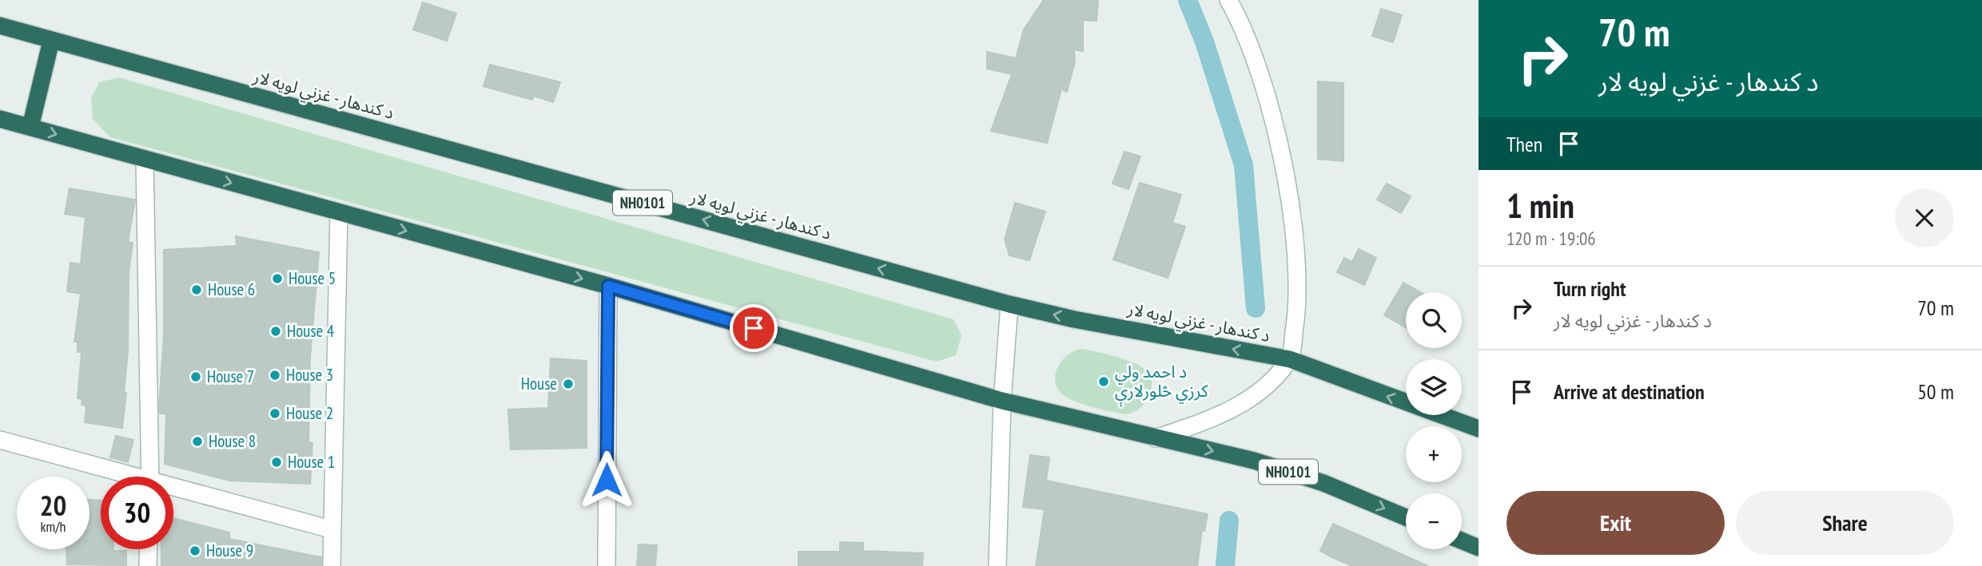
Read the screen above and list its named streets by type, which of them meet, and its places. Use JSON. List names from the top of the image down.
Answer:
{
  "streets": {
    "highway": ["د کندهار - غزني لويه لار", "NH0101"]
  },
  "places": [
    "House 5",
    "House 6",
    "House 4",
    "House 3",
    "House 7",
    "د احمد ولي کرزي څلورلارې",
    "House",
    "House 2",
    "House 8",
    "House 1",
    "House 9"
  ],
  "page": {
    "turn": ["70 m", "د کندهار - غزني لويه لار"],
    "then": "Then",
    "heading": ["1 min", "120 m · 19:06"],
    "list": [
      {
        "name": "Turn right",
        "note": "د کندهار - غزني لويه لار",
        "value": "70 m"
      },
      {
        "name": "Arrive at destination",
        "value": "50 m"
      }
    ],
    "map_buttons": ["+", "−"],
    "speed": "20 km/h",
    "limit": "30",
    "buttons": ["Exit", "Share"]
  }
}
